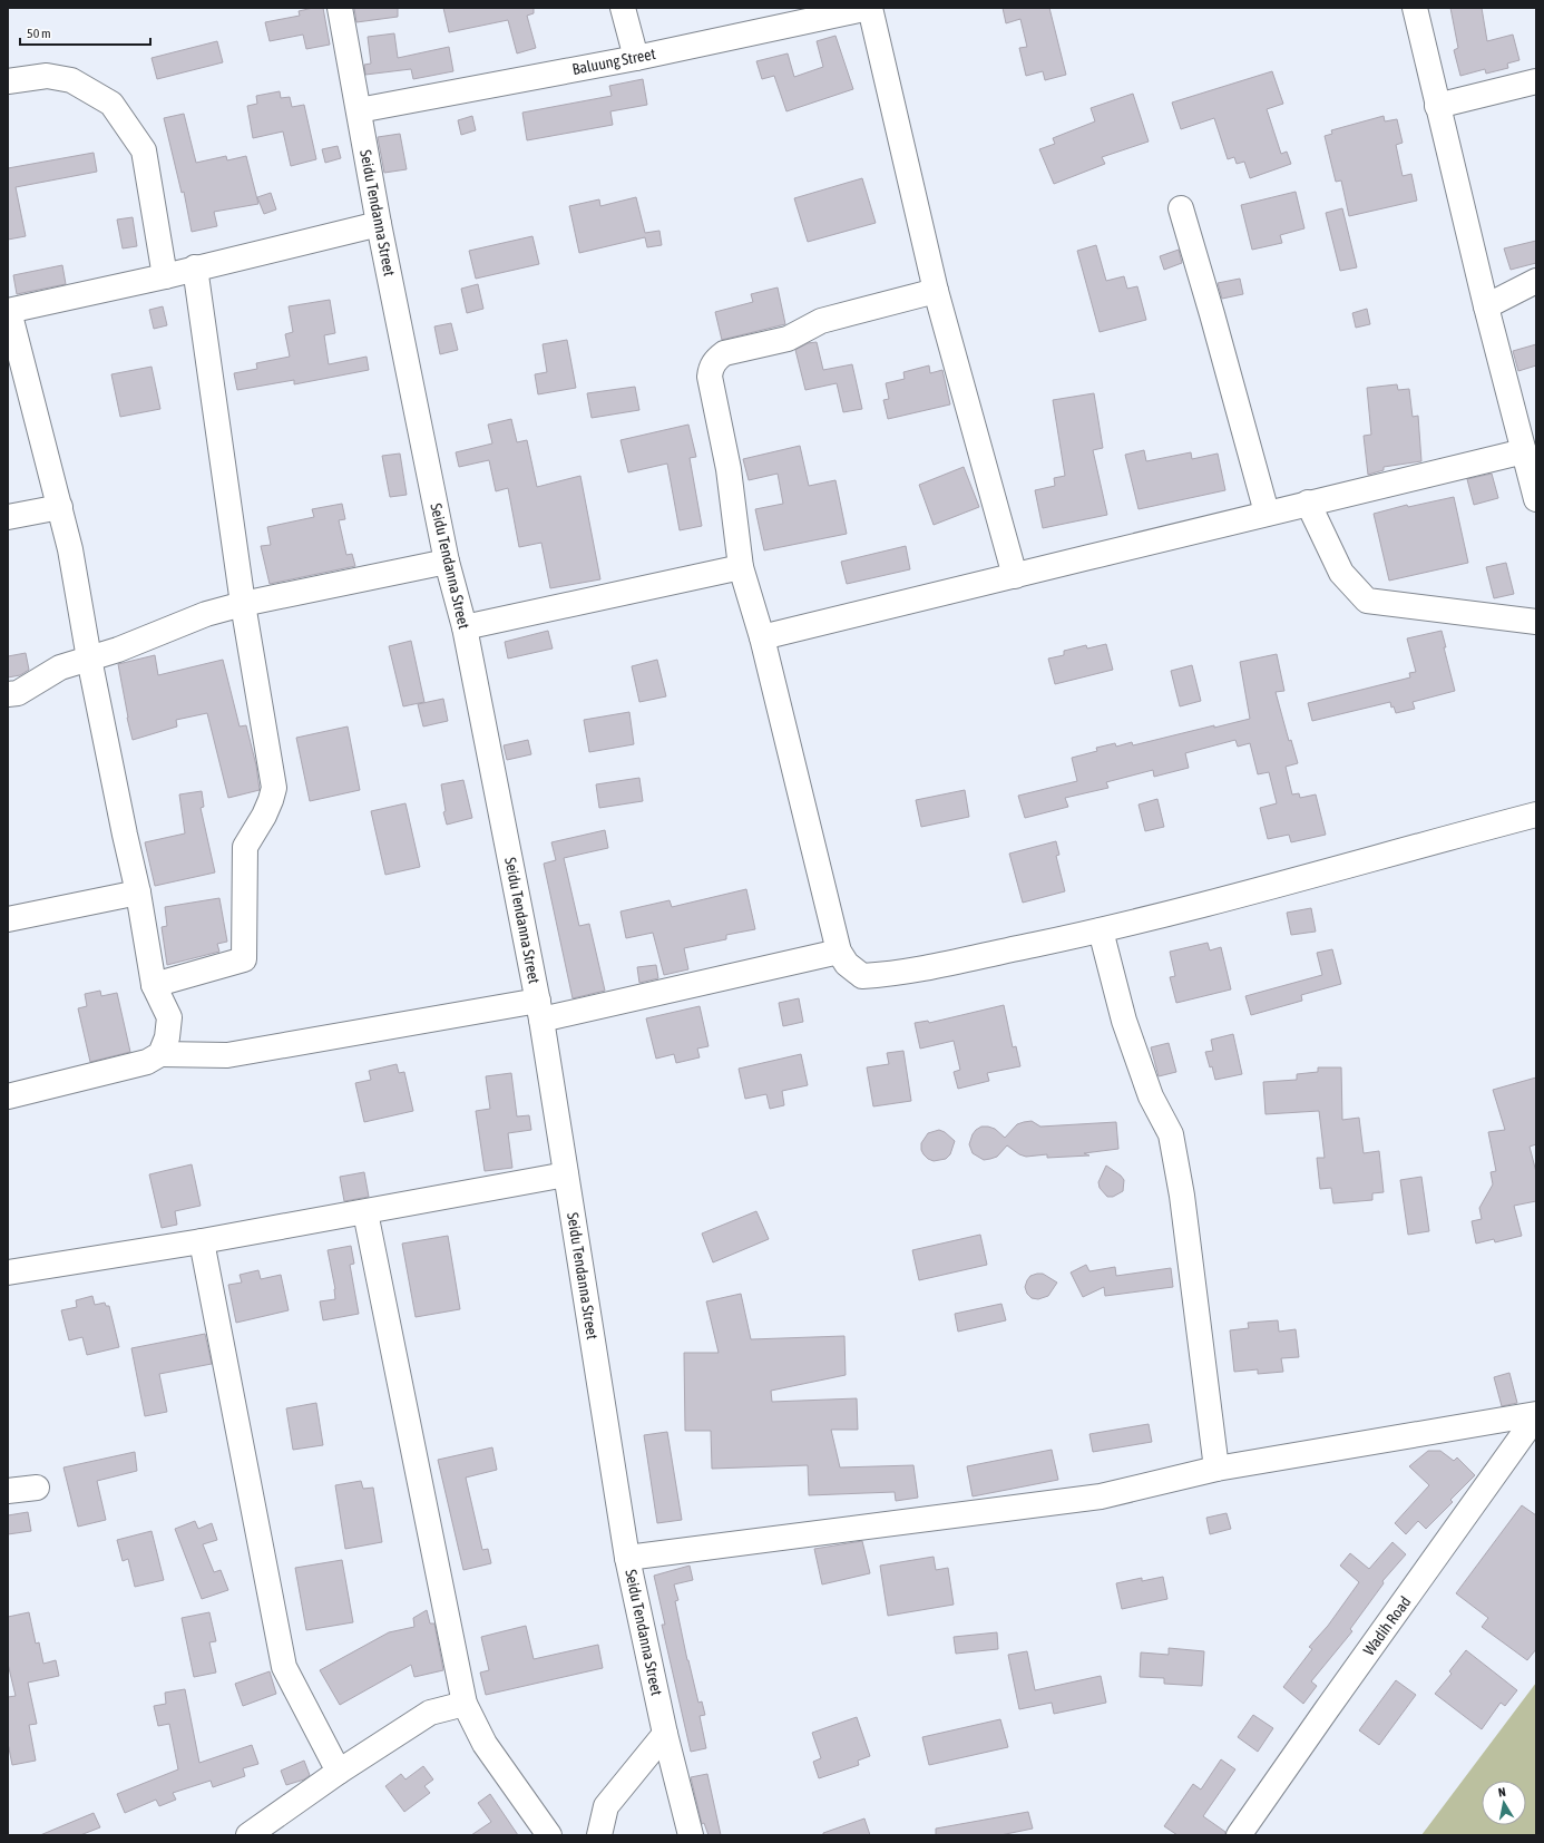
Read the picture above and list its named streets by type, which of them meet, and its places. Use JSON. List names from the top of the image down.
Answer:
{
  "streets": {
    "street": ["Baluung Street", "Seidu Tendanna Street", "Wadih Road"]
  },
  "crossings": [
    ["Baluung Street", "Seidu Tendanna Street"]
  ],
  "scale_bar": "50 m",
  "north": "top"
}
